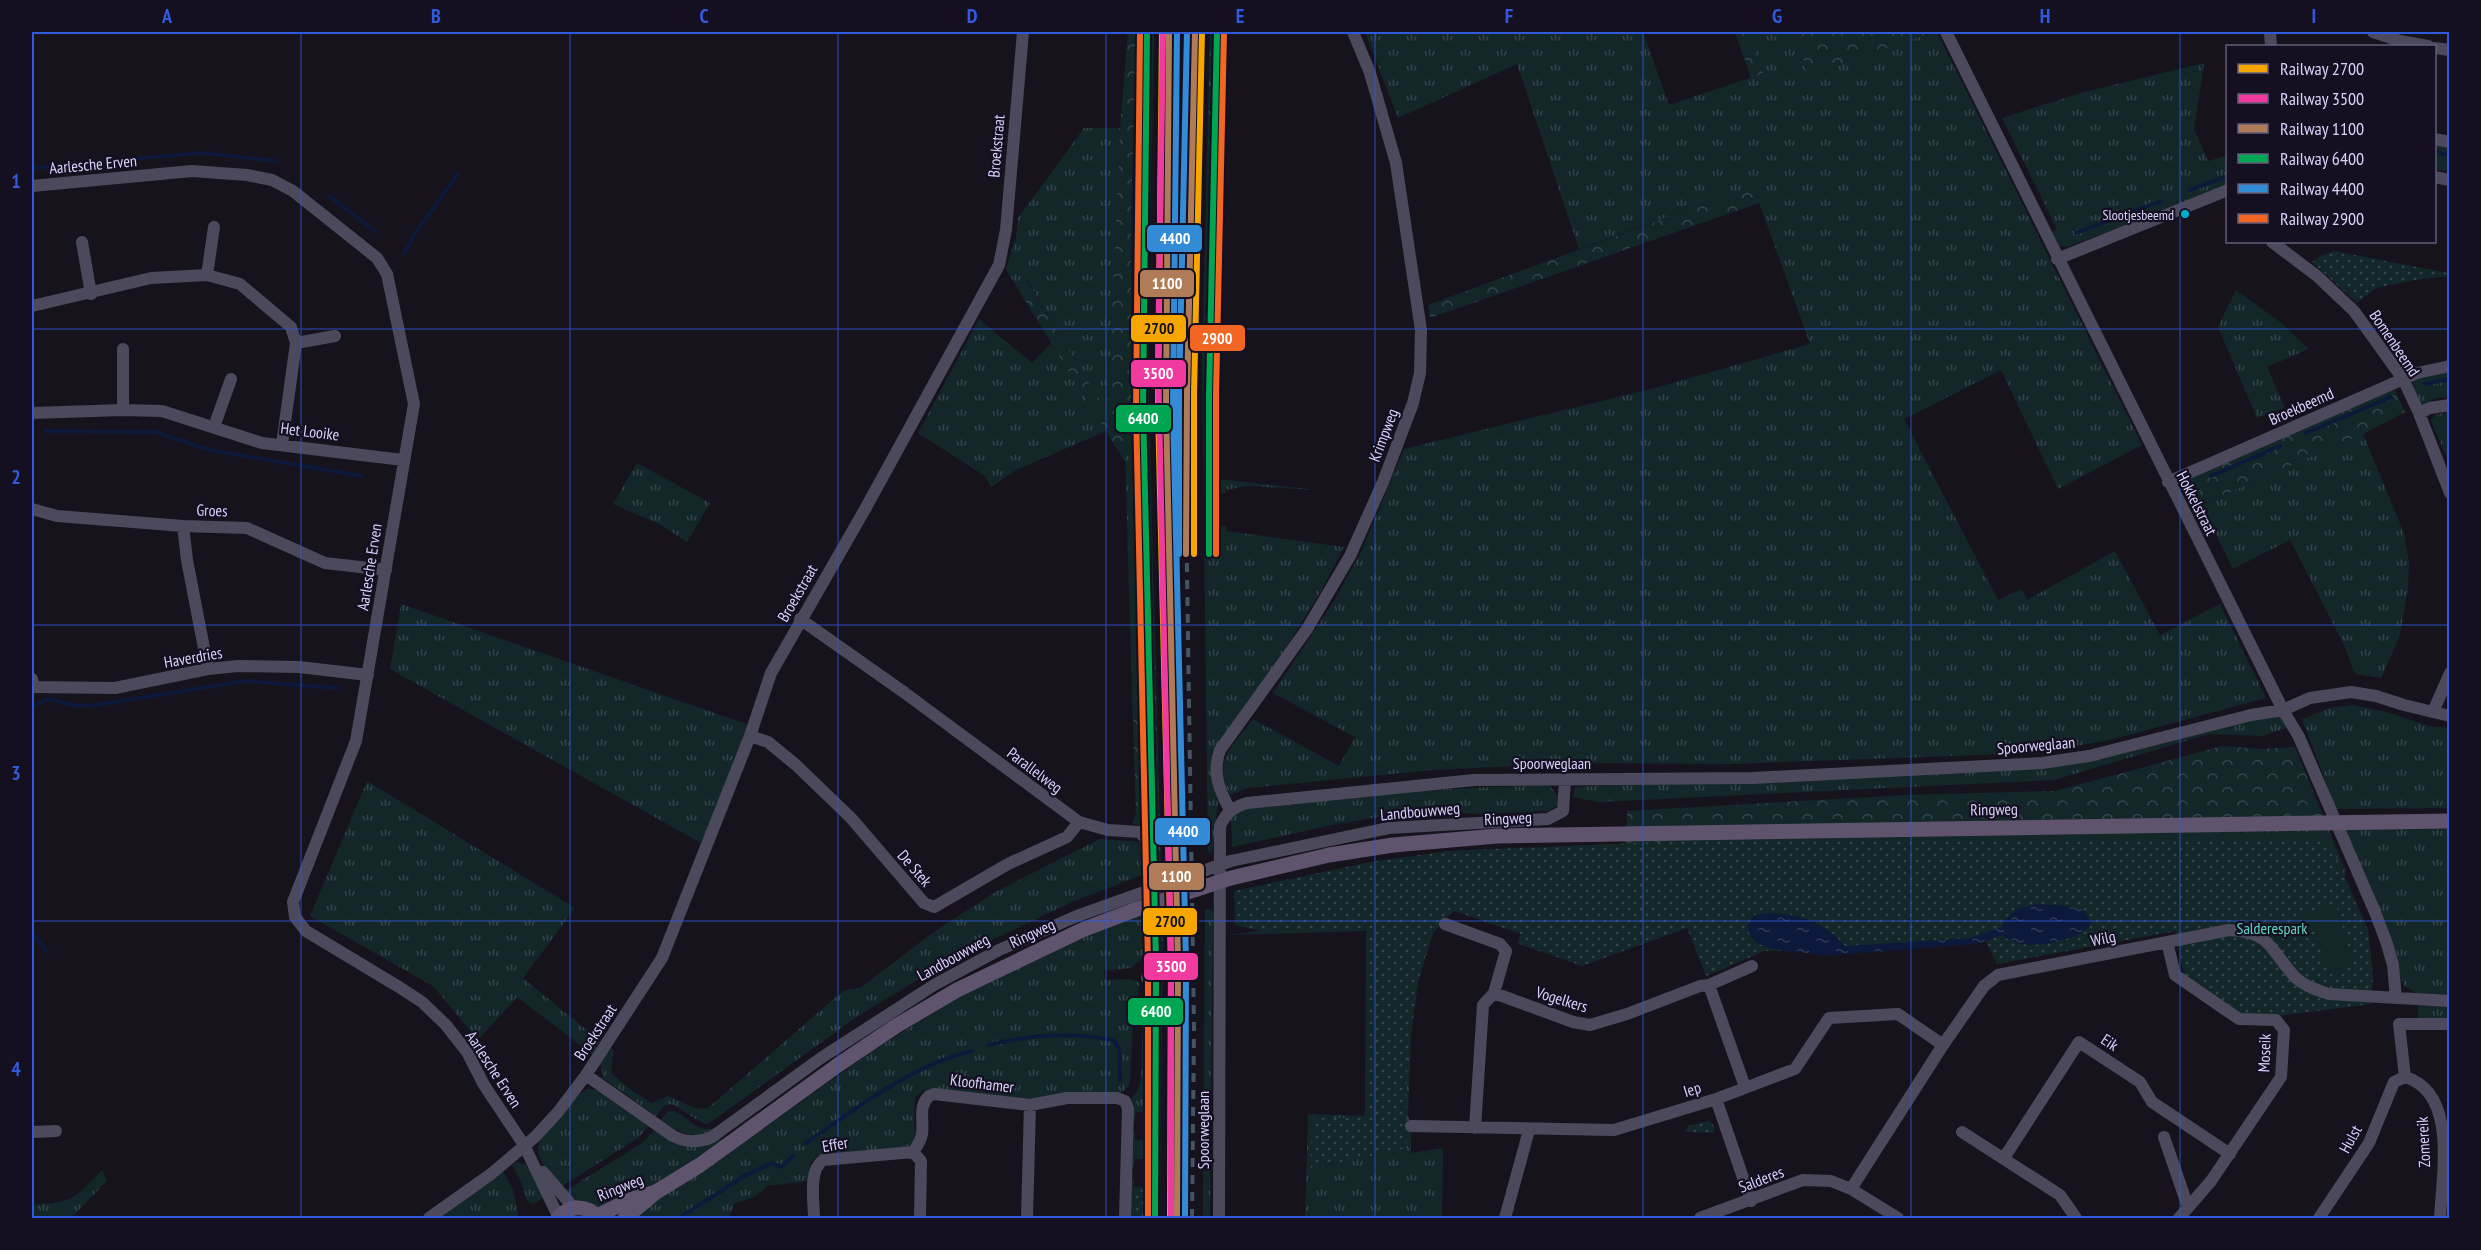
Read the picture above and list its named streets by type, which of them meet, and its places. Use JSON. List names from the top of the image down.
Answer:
{
  "streets": {
    "main road": ["Ringweg"],
    "street": [
      "Broekstraat",
      "Aarlesche Erven",
      "Bomenbeemd",
      "Broekbeemd",
      "Het Looike",
      "Krimpweg",
      "Hokkelstraat",
      "Groes",
      "Haverdries",
      "Spoorweglaan",
      "Parallelweg",
      "Landbouwweg",
      "De Stek",
      "Wilg",
      "Vogelkers",
      "Eik",
      "Moseik",
      "Kloofhamer",
      "Iep",
      "Hulst",
      "Zomereik",
      "Effer",
      "Salderes"
    ]
  },
  "crossings": [
    ["Broekstraat", "Aarlesche Erven"],
    ["Broekstraat", "Parallelweg"],
    ["Broekstraat", "Landbouwweg"],
    ["Broekstraat", "De Stek"],
    ["Aarlesche Erven", "Het Looike"],
    ["Aarlesche Erven", "Groes"],
    ["Aarlesche Erven", "Haverdries"],
    ["Bomenbeemd", "Broekbeemd"],
    ["Broekbeemd", "Hokkelstraat"],
    ["Krimpweg", "Spoorweglaan"],
    ["Hokkelstraat", "Spoorweglaan"],
    ["Hokkelstraat", "Wilg"],
    ["Spoorweglaan", "Landbouwweg"],
    ["Parallelweg", "De Stek"],
    ["Wilg", "Moseik"],
    ["Wilg", "Iep"],
    ["Wilg", "Salderes"],
    ["Eik", "Moseik"],
    ["Kloofhamer", "Effer"],
    ["Hulst", "Zomereik"]
  ],
  "parks": ["Salderespark"],
  "places": ["Slootjesbeemd"],
  "lines": [
    "rail line 2700",
    "rail line 3500",
    "rail line 1100",
    "rail line 6400",
    "rail line 4400",
    "rail line 2900"
  ],
  "legend": [
    "Railway 2700",
    "Railway 3500",
    "Railway 1100",
    "Railway 6400",
    "Railway 4400",
    "Railway 2900"
  ],
  "grid": {
    "columns": [
      "A",
      "B",
      "C",
      "D",
      "E",
      "F",
      "G",
      "H",
      "I"
    ],
    "rows": [
      "1",
      "2",
      "3",
      "4"
    ]
  }
}
